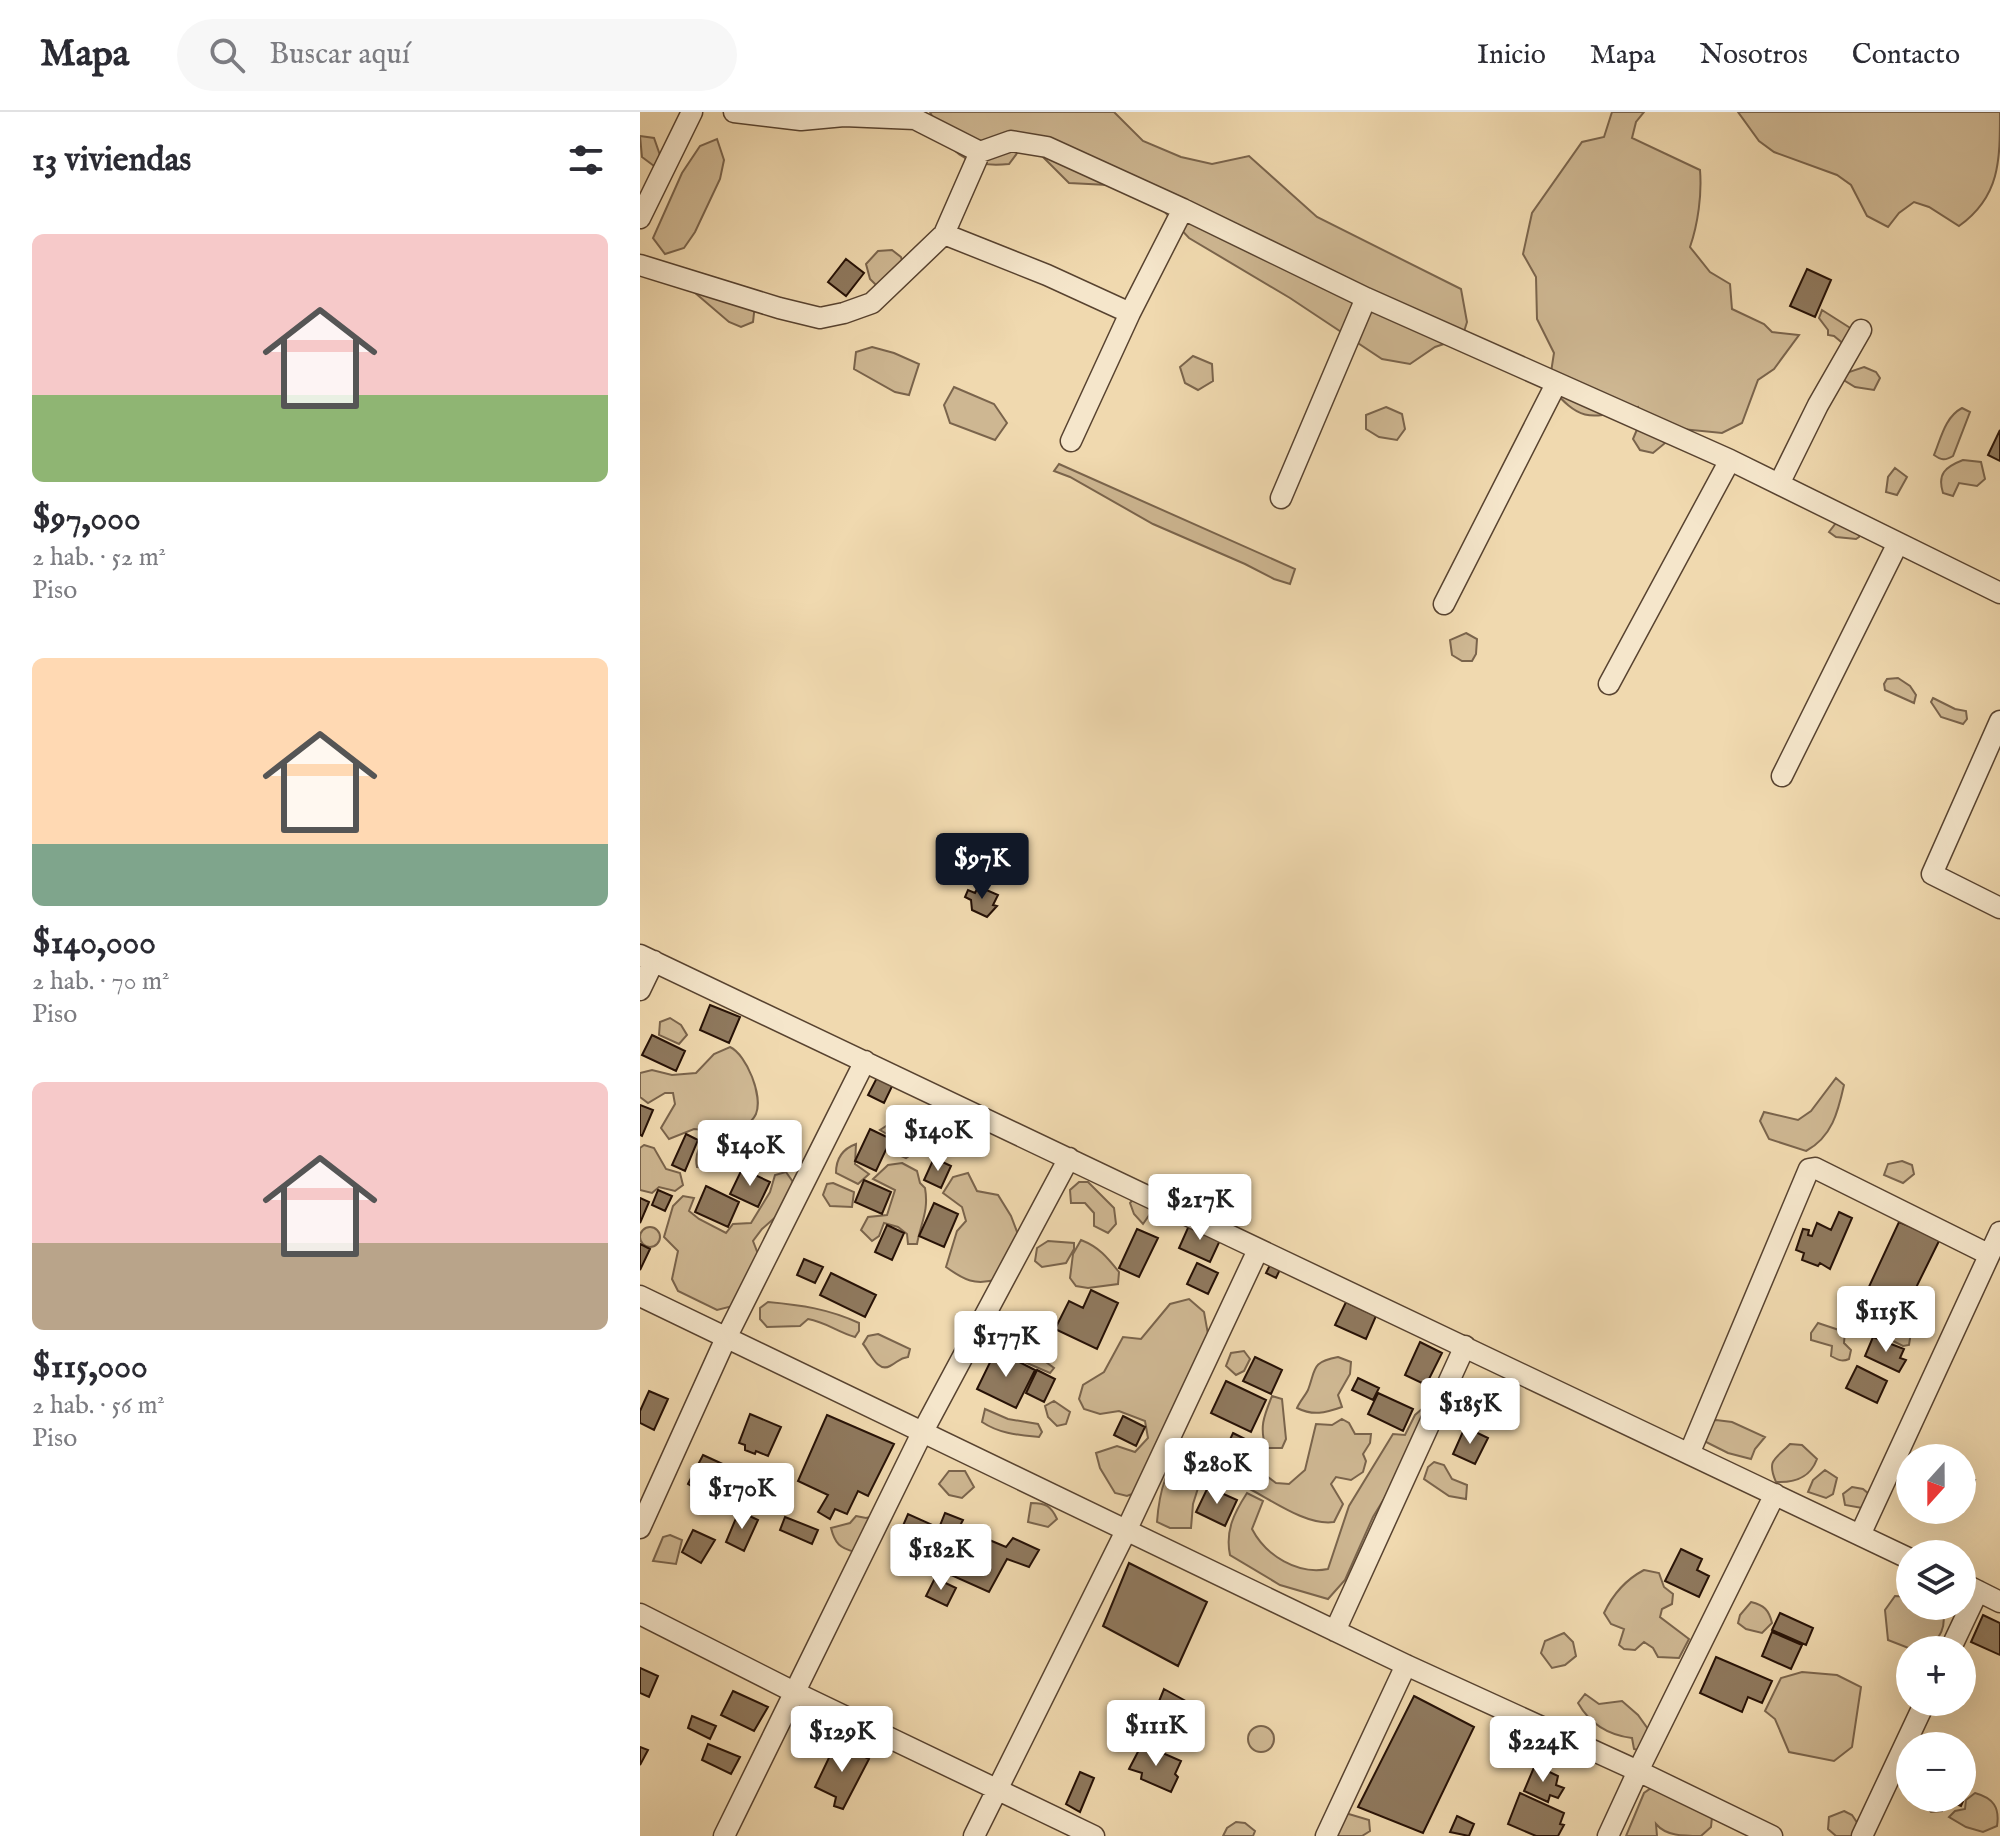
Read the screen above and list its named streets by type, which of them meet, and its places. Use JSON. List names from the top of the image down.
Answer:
{
  "north": "bottom",
  "page": {
    "header": "Mapa",
    "search": "Buscar aquí",
    "nav": [
      "Inicio",
      "Mapa",
      "Nosotros",
      "Contacto"
    ],
    "heading": "13 viviendas",
    "list": [
      {
        "name": "$97,000",
        "note": "2 hab. · 52 m² · Piso"
      },
      {
        "name": "$140,000",
        "note": "2 hab. · 70 m² · Piso"
      },
      {
        "name": "$115,000",
        "note": "2 hab. · 56 m² · Piso"
      }
    ],
    "price": [
      "$97K",
      "$140K",
      "$140K",
      "$217K",
      "$115K",
      "$177K",
      "$185K",
      "$280K",
      "$170K",
      "$182K",
      "$111K",
      "$129K",
      "$224K"
    ],
    "map_buttons": ["+", "−"]
  }
}
